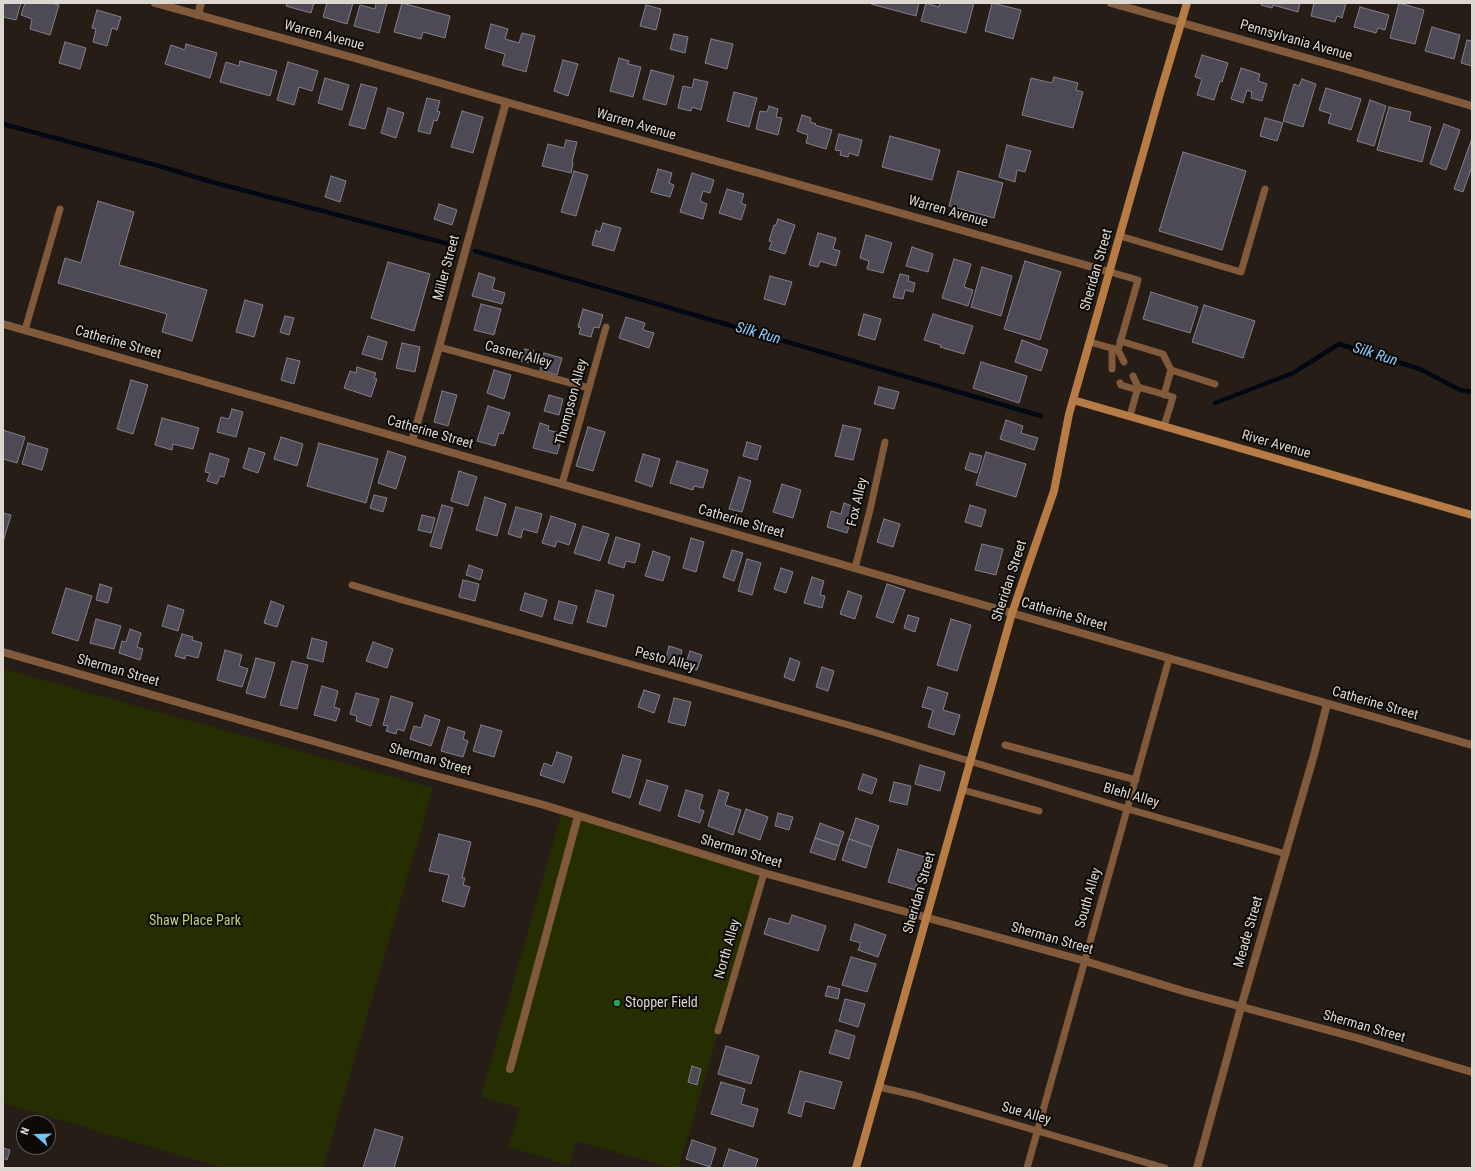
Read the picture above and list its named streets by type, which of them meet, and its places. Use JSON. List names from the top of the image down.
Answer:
{
  "streets": {
    "street": [
      "Warren Avenue",
      "Pennsylvania Avenue",
      "Miller Street",
      "Sheridan Street",
      "Catherine Street",
      "River Avenue",
      "Sherman Street",
      "Meade Street"
    ],
    "lane": [
      "Casner Alley",
      "Thompson Alley",
      "Fox Alley",
      "Pesto Alley",
      "Blehl Alley",
      "South Alley",
      "North Alley",
      "Sue Alley"
    ]
  },
  "crossings": [
    ["Warren Avenue", "Miller Street"],
    ["Warren Avenue", "Sheridan Street"],
    ["Pennsylvania Avenue", "Sheridan Street"],
    ["Miller Street", "Catherine Street"],
    ["Miller Street", "Casner Alley"],
    ["Sheridan Street", "Catherine Street"],
    ["Sheridan Street", "River Avenue"],
    ["Sheridan Street", "Pesto Alley"],
    ["Sheridan Street", "Sherman Street"],
    ["Sheridan Street", "Blehl Alley"],
    ["Sheridan Street", "Sue Alley"],
    ["Catherine Street", "Thompson Alley"],
    ["Catherine Street", "Fox Alley"],
    ["Catherine Street", "South Alley"],
    ["Catherine Street", "Meade Street"],
    ["Casner Alley", "Thompson Alley"],
    ["Pesto Alley", "Blehl Alley"],
    ["Sherman Street", "South Alley"],
    ["Sherman Street", "Meade Street"],
    ["Sherman Street", "North Alley"],
    ["Blehl Alley", "South Alley"],
    ["Blehl Alley", "Meade Street"],
    ["South Alley", "Sue Alley"]
  ],
  "water": ["Silk Run"],
  "parks": ["Shaw Place Park"],
  "places": ["Stopper Field"],
  "north": "left"
}
